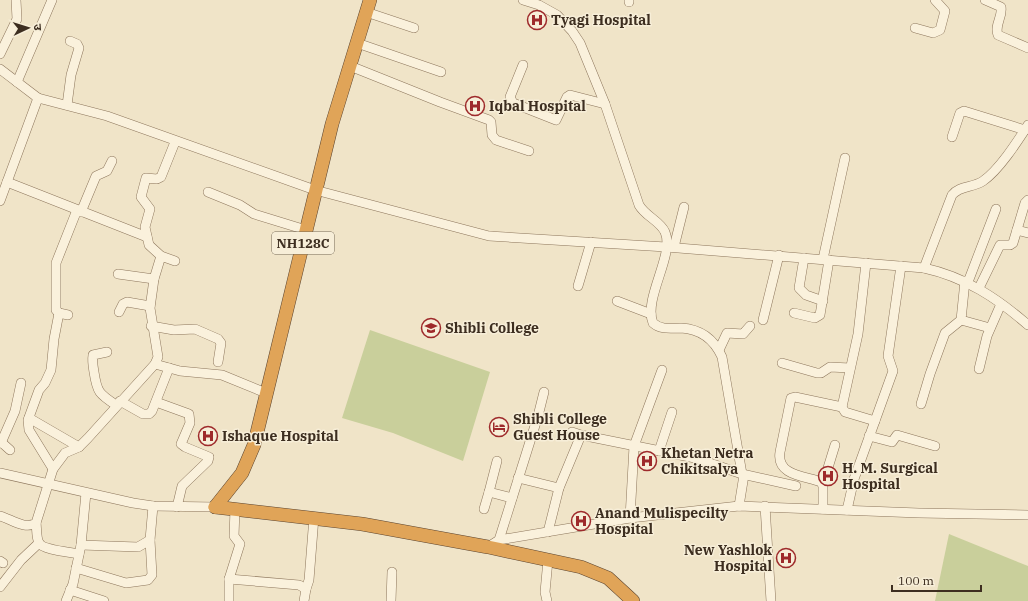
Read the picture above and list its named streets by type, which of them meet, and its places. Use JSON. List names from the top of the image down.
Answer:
{
  "streets": {
    "highway": ["NH128C"]
  },
  "places": {
    "hospital": [
      "Tyagi Hospital",
      "Iqbal Hospital",
      "Ishaque Hospital",
      "Khetan Netra Chikitsalya",
      "H. M. Surgical Hospital",
      "Anand Mulispecilty Hospital",
      "New Yashlok Hospital"
    ],
    "school or university": ["Shibli College"],
    "hotel": ["Shibli College Guest House"]
  },
  "scale_bar": "100 m",
  "north": "right"
}
